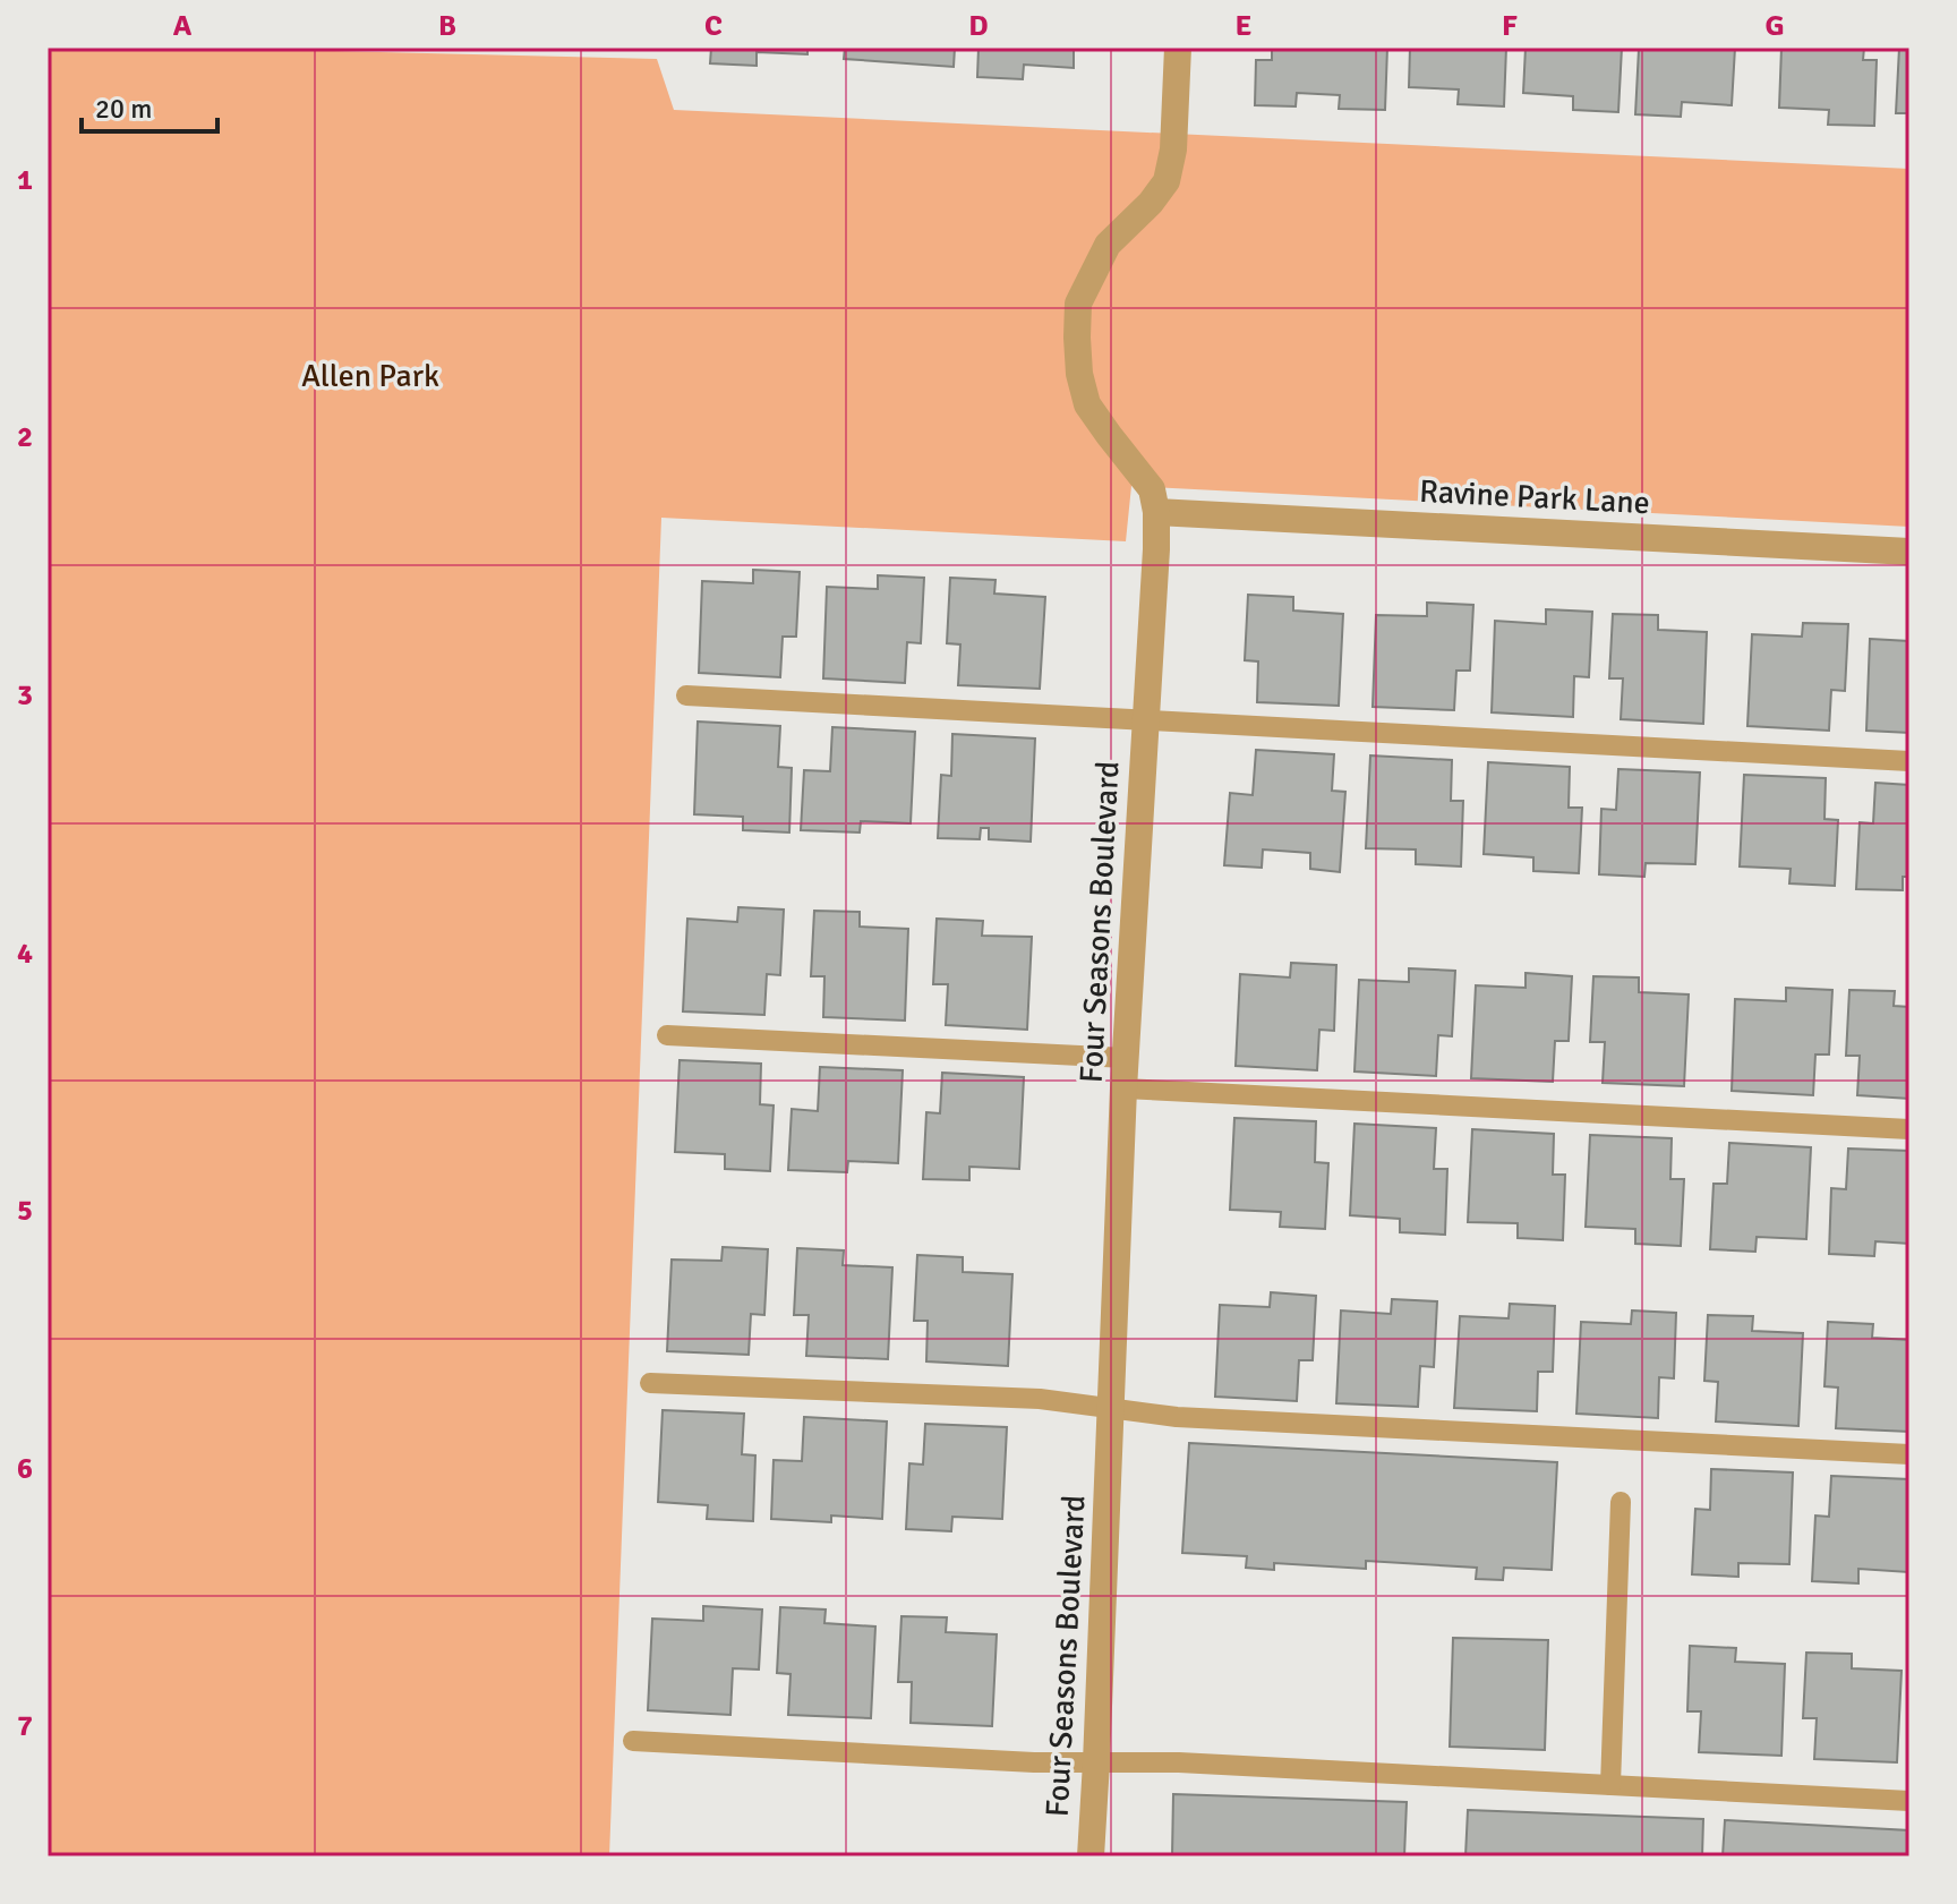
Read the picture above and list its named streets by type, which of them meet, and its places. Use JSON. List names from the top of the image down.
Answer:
{
  "streets": {
    "street": ["Ravine Park Lane", "Four Seasons Boulevard"]
  },
  "crossings": [
    ["Ravine Park Lane", "Four Seasons Boulevard"]
  ],
  "parks": ["Allen Park"],
  "scale_bar": "20 m",
  "grid": {
    "columns": [
      "A",
      "B",
      "C",
      "D",
      "E",
      "F",
      "G"
    ],
    "rows": [
      "1",
      "2",
      "3",
      "4",
      "5",
      "6",
      "7"
    ]
  }
}
